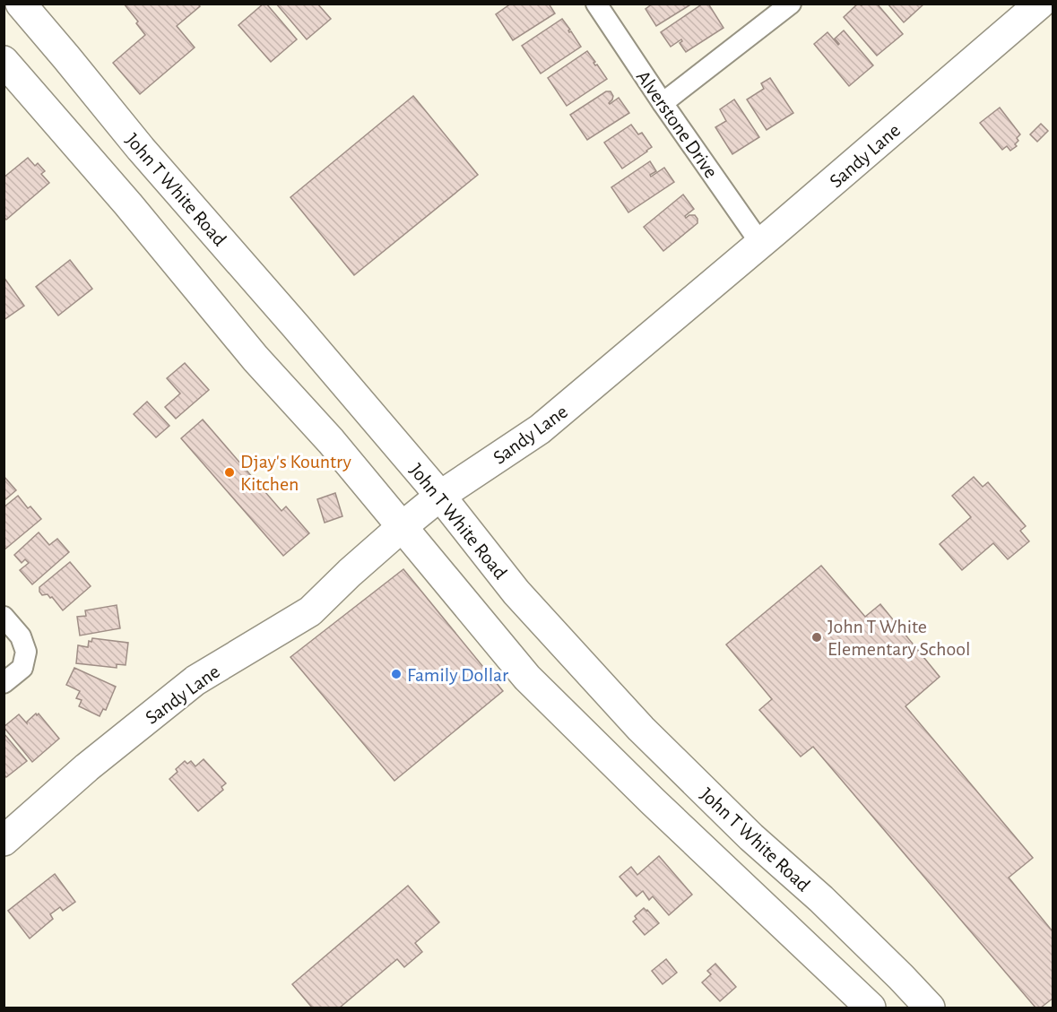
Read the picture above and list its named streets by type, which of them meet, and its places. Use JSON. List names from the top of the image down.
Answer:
{
  "streets": {
    "main road": ["Sandy Lane", "John T White Road"],
    "street": ["Alverstone Drive"]
  },
  "crossings": [
    ["Alverstone Drive", "Sandy Lane"],
    ["Sandy Lane", "John T White Road"]
  ],
  "places": ["Djay's Kountry Kitchen", "John T White Elementary School", "Family Dollar"]
}
